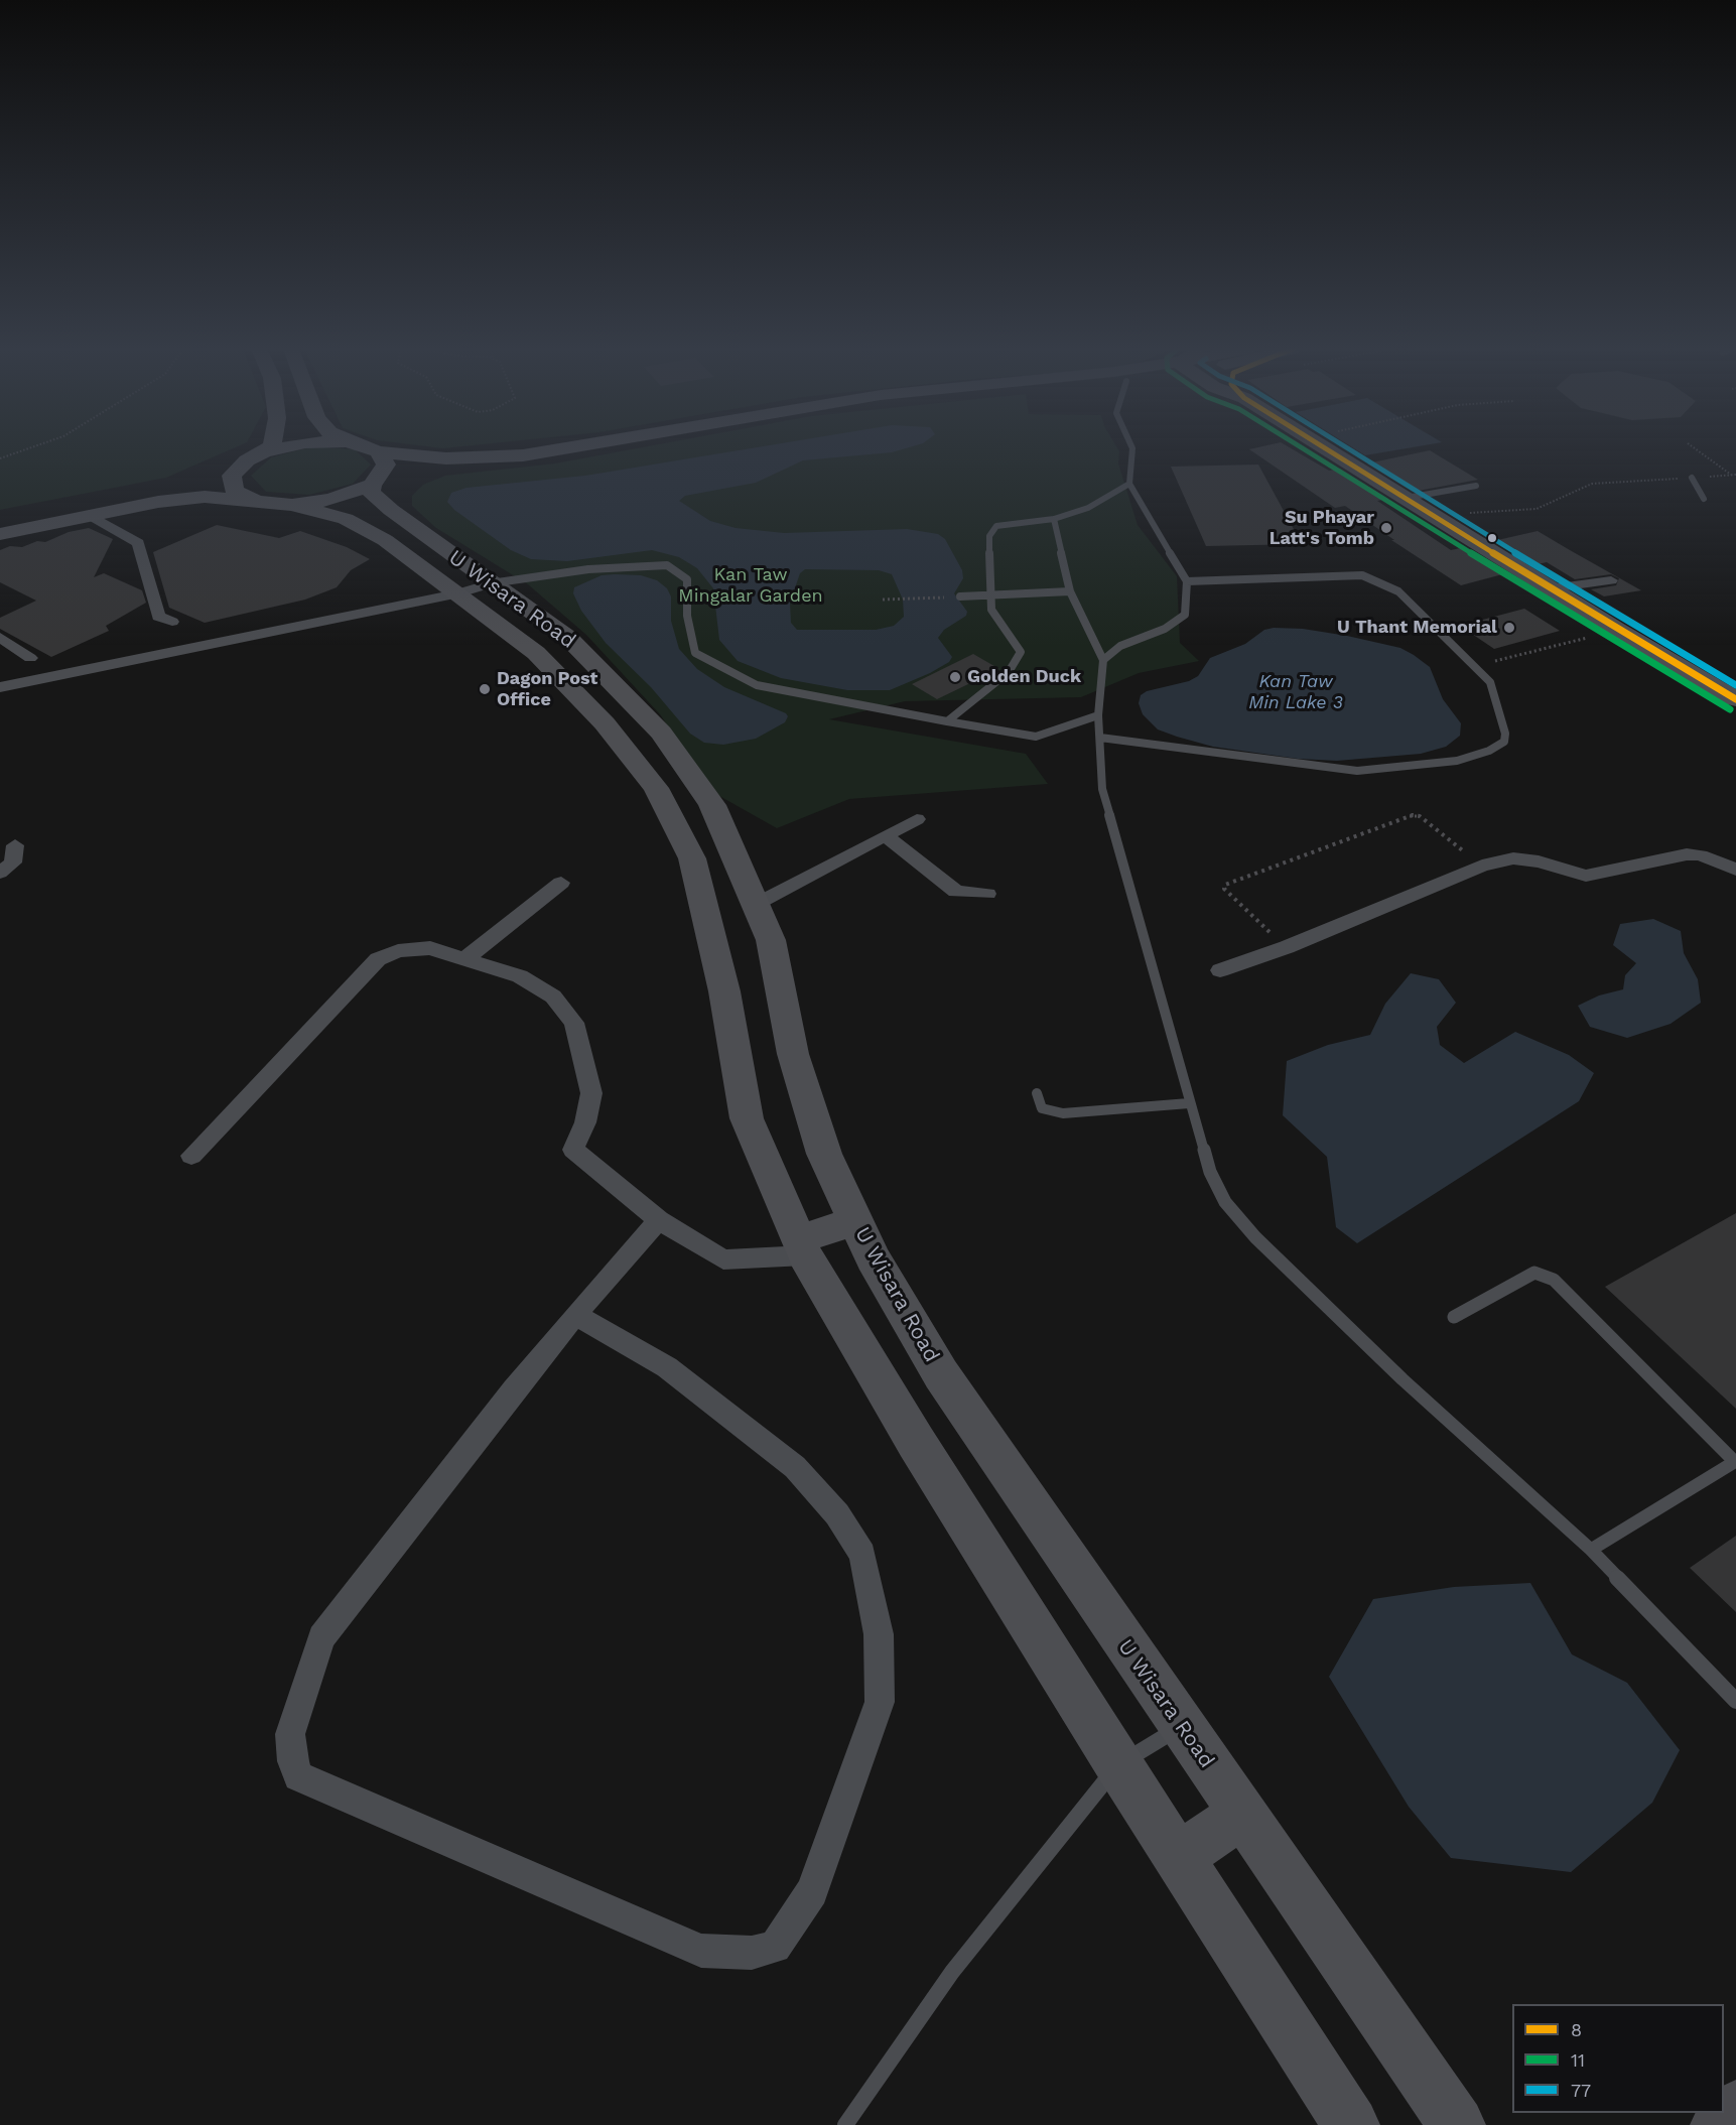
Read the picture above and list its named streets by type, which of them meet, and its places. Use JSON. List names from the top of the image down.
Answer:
{
  "streets": {
    "main road": ["U Wisara Road"]
  },
  "water": ["Kan Taw Min Lake 3"],
  "parks": ["Kan Taw Mingalar Garden"],
  "places": [
    "Su Phayar Latt's Tomb",
    "U Thant Memorial",
    "Golden Duck",
    "Dagon Post Office"
  ],
  "lines": ["transit line 8", "transit line 11", "transit line 77"],
  "legend": ["8", "11", "77"]
}
